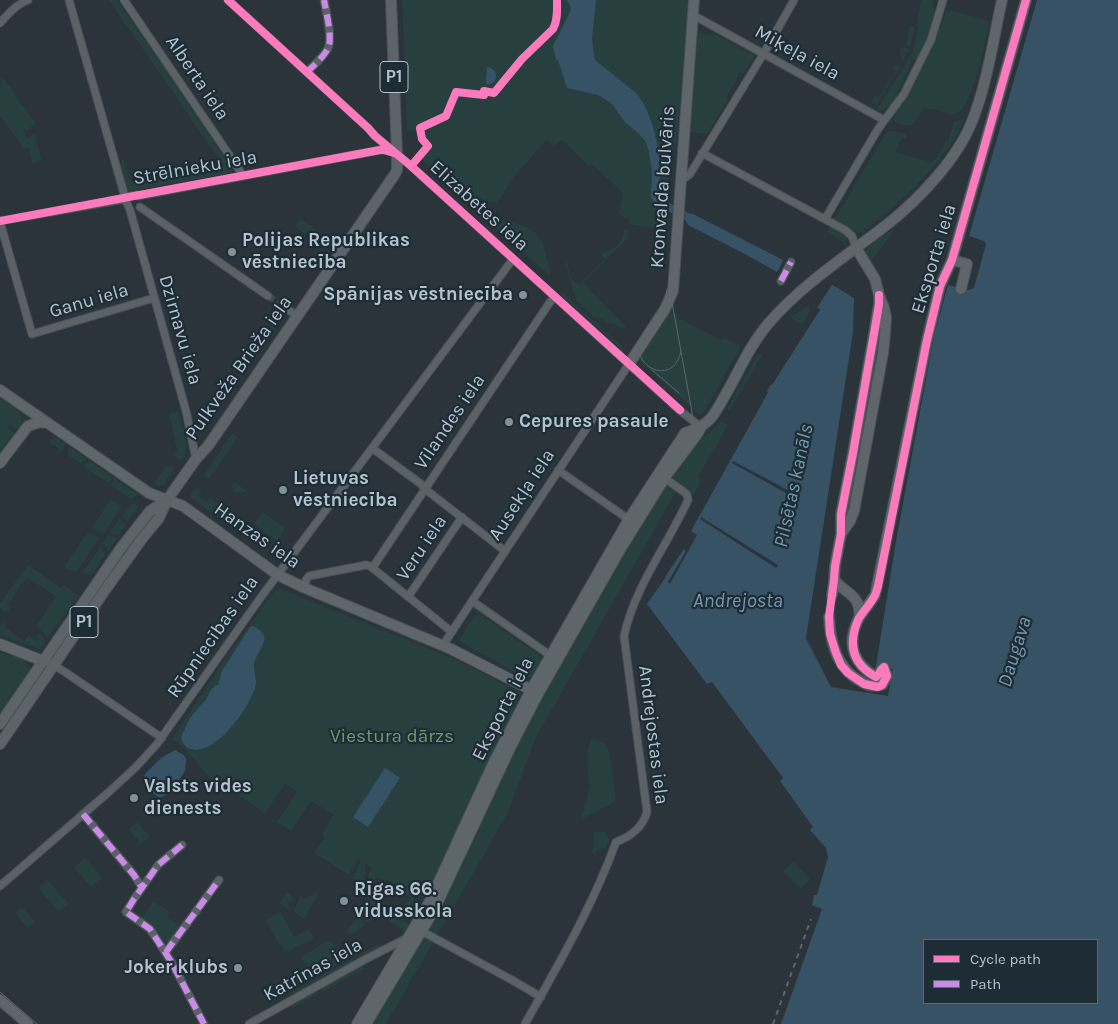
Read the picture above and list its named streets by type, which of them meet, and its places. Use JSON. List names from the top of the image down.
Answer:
{
  "streets": {
    "main road": ["P1", "Pulkveža Brieža iela"],
    "street": [
      "Miķeļa iela",
      "Alberta iela",
      "Strēlnieku iela",
      "Kronvalda bulvāris",
      "Elizabetes iela",
      "Eksporta iela",
      "Ganu iela",
      "Dzirnavu iela",
      "Vīlandes iela",
      "Ausekļa iela",
      "Hanzas iela",
      "Veru iela",
      "Rūpniecības iela",
      "Andrejostas iela",
      "Katrīnas iela"
    ]
  },
  "crossings": [
    ["Miķeļa iela", "Kronvalda bulvāris"],
    ["P1", "Strēlnieku iela"],
    ["P1", "Elizabetes iela"],
    ["P1", "Pulkveža Brieža iela"],
    ["Alberta iela", "Strēlnieku iela"],
    ["Strēlnieku iela", "Elizabetes iela"],
    ["Strēlnieku iela", "Ganu iela"],
    ["Strēlnieku iela", "Dzirnavu iela"],
    ["Strēlnieku iela", "Pulkveža Brieža iela"],
    ["Kronvalda bulvāris", "Elizabetes iela"],
    ["Kronvalda bulvāris", "Ausekļa iela"],
    ["Elizabetes iela", "Eksporta iela"],
    ["Elizabetes iela", "Pulkveža Brieža iela"],
    ["Elizabetes iela", "Vīlandes iela"],
    ["Elizabetes iela", "Ausekļa iela"],
    ["Elizabetes iela", "Rūpniecības iela"],
    ["Eksporta iela", "Hanzas iela"],
    ["Eksporta iela", "Andrejostas iela"],
    ["Eksporta iela", "Katrīnas iela"],
    ["Ganu iela", "Dzirnavu iela"],
    ["Dzirnavu iela", "Pulkveža Brieža iela"],
    ["Pulkveža Brieža iela", "Hanzas iela"],
    ["Ausekļa iela", "Hanzas iela"],
    ["Hanzas iela", "Rūpniecības iela"]
  ],
  "water": ["Pilsētas kanāls", "Andrejosta", "Daugava"],
  "parks": ["Viestura dārzs"],
  "places": [
    "Polijas Republikas vēstniecība",
    "Spānijas vēstniecība",
    "Cepures pasaule",
    "Lietuvas vēstniecība",
    "Valsts vides dienests",
    "Rīgas 66. vidusskola",
    "Joker klubs"
  ],
  "legend": ["Cycle path", "Path"]
}
